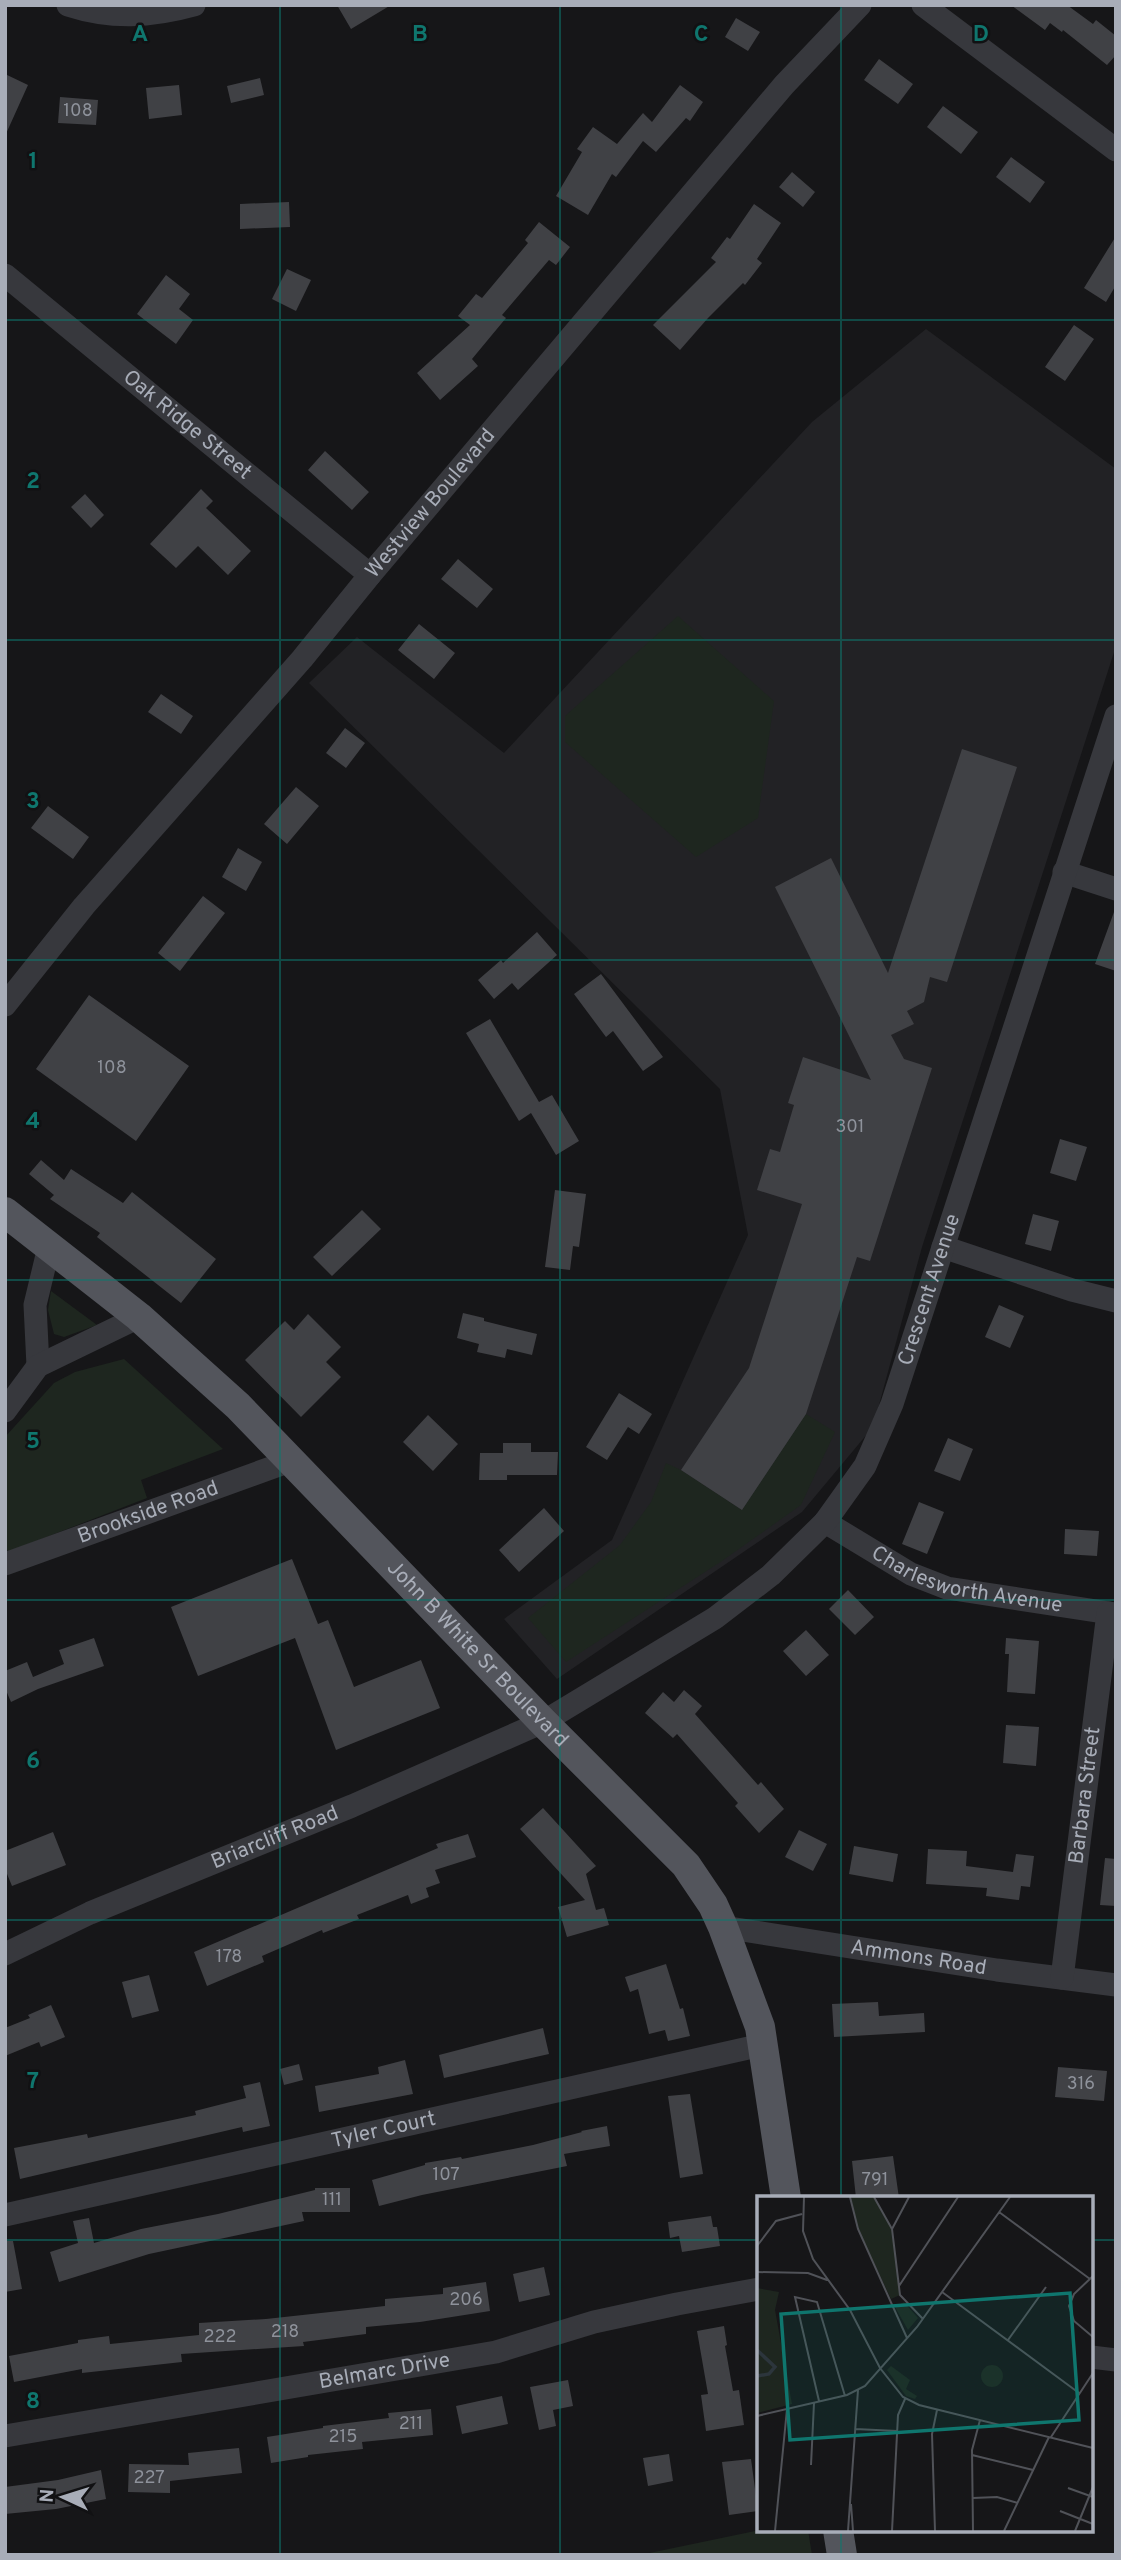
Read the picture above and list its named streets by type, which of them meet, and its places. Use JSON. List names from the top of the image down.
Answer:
{
  "streets": {
    "main road": ["John B White Sr Boulevard"],
    "street": [
      "Oak Ridge Street",
      "Westview Boulevard",
      "Crescent Avenue",
      "Brookside Road",
      "Charlesworth Avenue",
      "Barbara Street",
      "Briarcliff Road",
      "Ammons Road",
      "Tyler Court",
      "Belmarc Drive"
    ]
  },
  "crossings": [
    ["Oak Ridge Street", "Westview Boulevard"],
    ["Crescent Avenue", "Charlesworth Avenue"],
    ["Crescent Avenue", "John B White Sr Boulevard"],
    ["Crescent Avenue", "Briarcliff Road"],
    ["Brookside Road", "John B White Sr Boulevard"],
    ["Charlesworth Avenue", "Barbara Street"],
    ["John B White Sr Boulevard", "Briarcliff Road"],
    ["John B White Sr Boulevard", "Ammons Road"],
    ["John B White Sr Boulevard", "Tyler Court"],
    ["Barbara Street", "Ammons Road"]
  ],
  "house_numbers": [
    "108",
    "108",
    "301",
    "178",
    "316",
    "107",
    "791",
    "111",
    "206",
    "218",
    "222",
    "211",
    "215",
    "227"
  ],
  "north": "left",
  "grid": {
    "columns": [
      "A",
      "B",
      "C",
      "D"
    ],
    "rows": [
      "1",
      "2",
      "3",
      "4",
      "5",
      "6",
      "7",
      "8"
    ]
  }
}
